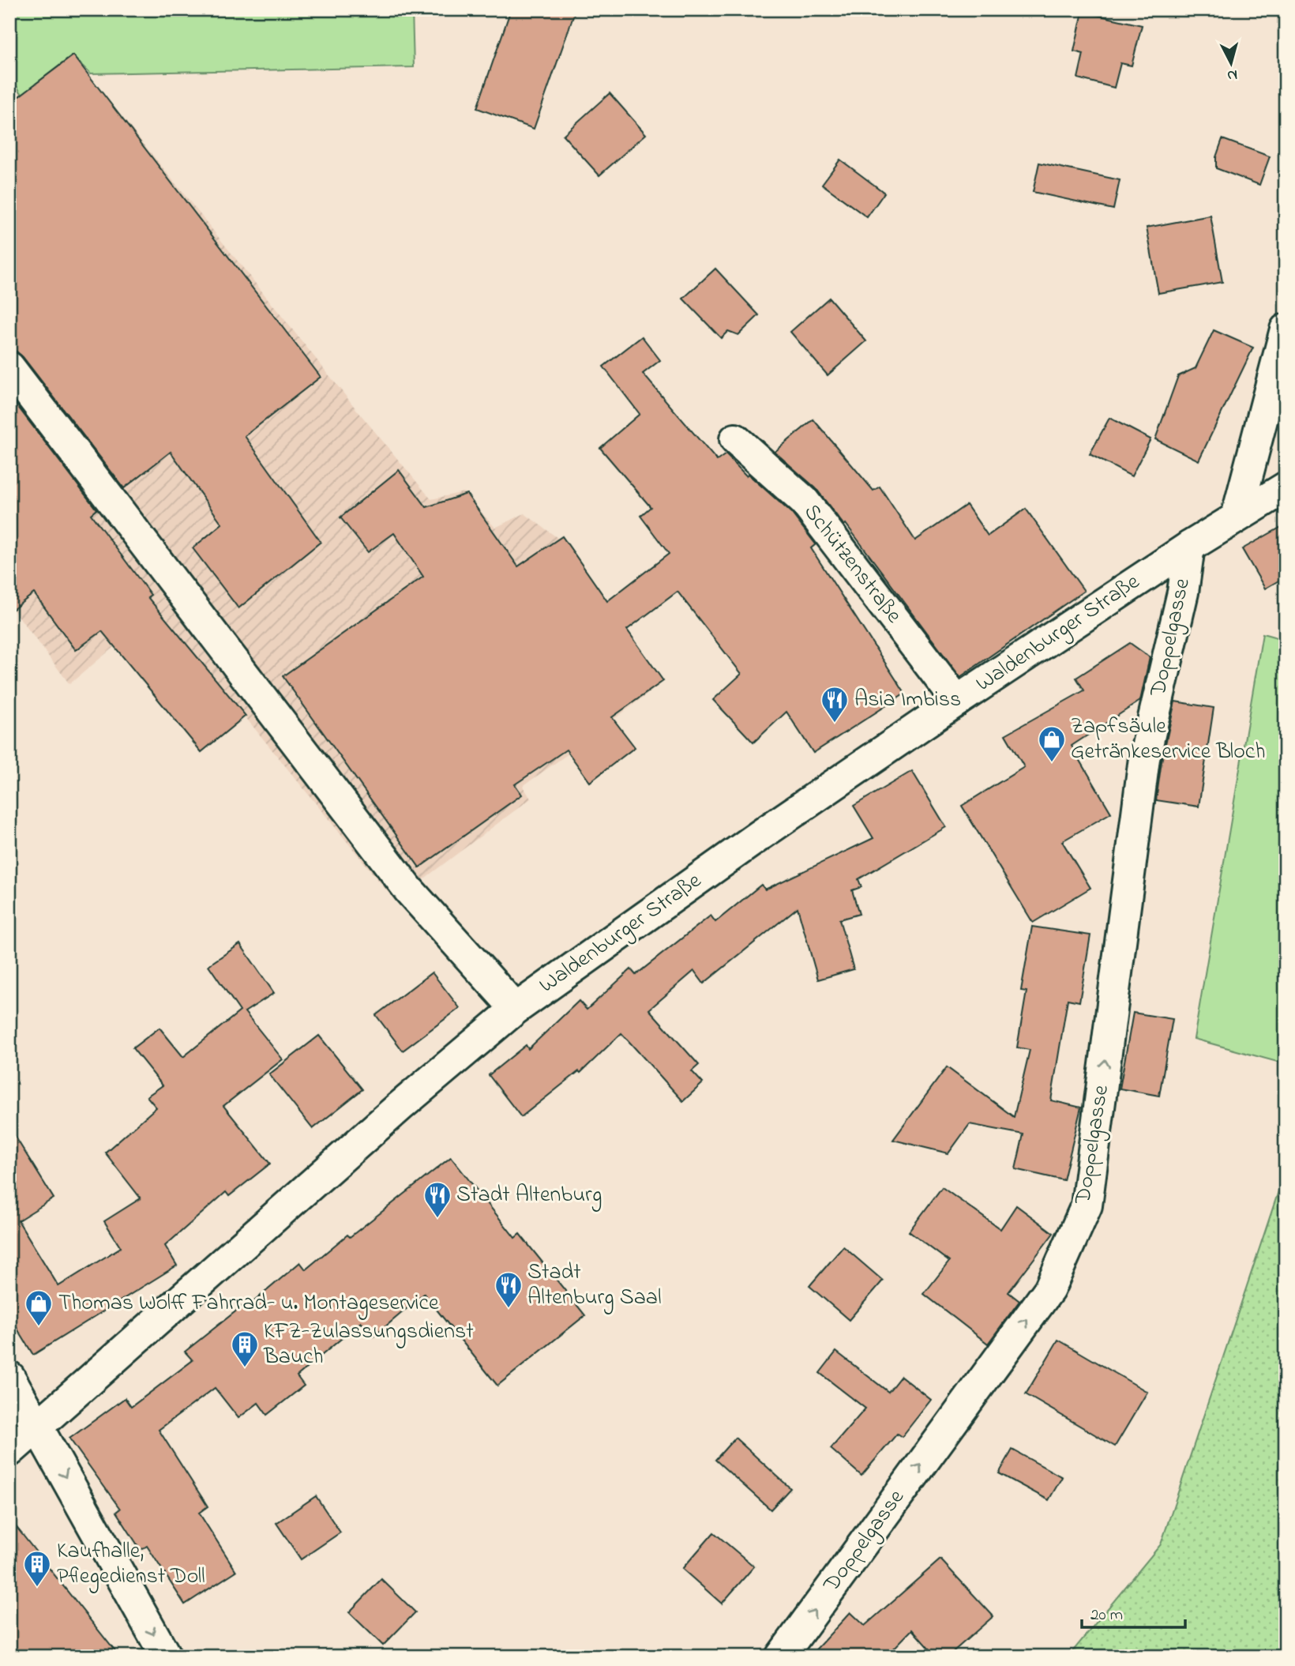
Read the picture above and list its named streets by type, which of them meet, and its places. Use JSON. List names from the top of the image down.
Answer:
{
  "streets": {
    "street": ["Schützenstraße", "Waldenburger Straße", "Doppelgasse"]
  },
  "crossings": [
    ["Schützenstraße", "Waldenburger Straße"],
    ["Waldenburger Straße", "Doppelgasse"]
  ],
  "one_way": ["Doppelgasse"],
  "places": {
    "restaurant": ["Asia Imbiss", "Stadt Altenburg", "Stadt Altenburg Saal"],
    "shop": ["Zapfsäule Getränkeservice Bloch", "Thomas Wolff Fahrrad- u. Montageservice"],
    "building": ["KFZ-Zulassungsdienst Bauch", "Kaufhalle, Pflegedienst Doll"]
  },
  "scale_bar": "20 m",
  "north": "bottom"
}
